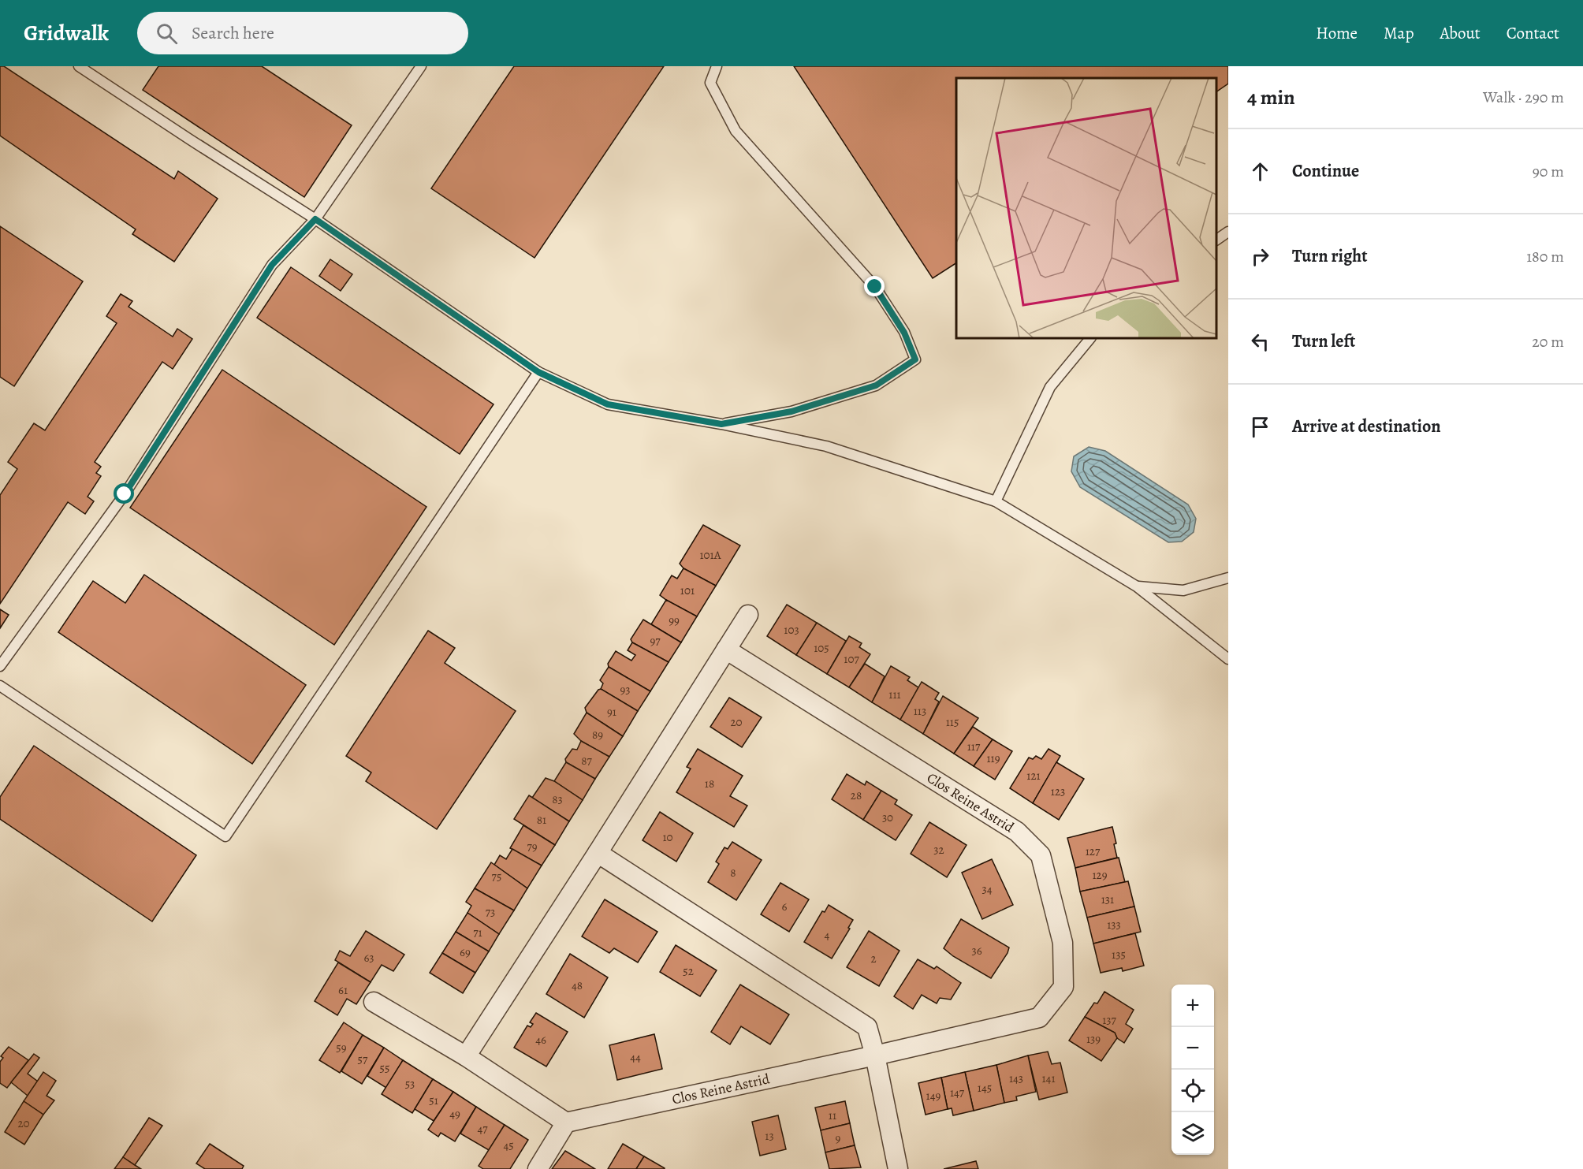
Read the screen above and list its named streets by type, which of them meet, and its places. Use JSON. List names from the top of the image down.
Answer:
{
  "streets": {
    "street": ["Clos Reine Astrid"]
  },
  "house_numbers": [
    "101A",
    "101",
    "99",
    "103",
    "97",
    "105",
    "107",
    "93",
    "111",
    "113",
    "91",
    "20",
    "115",
    "89",
    "117",
    "119",
    "87",
    "121",
    "18",
    "123",
    "28",
    "83",
    "30",
    "81",
    "10",
    "79",
    "32",
    "127",
    "8",
    "129",
    "75",
    "34",
    "131",
    "6",
    "73",
    "133",
    "71",
    "4",
    "36",
    "69",
    "135",
    "63",
    "2",
    "52",
    "48",
    "61",
    "137",
    "139",
    "46",
    "59",
    "44",
    "57",
    "55",
    "143",
    "141",
    "53",
    "145",
    "147",
    "149",
    "51",
    "49",
    "11",
    "20",
    "47",
    "13",
    "9",
    "45"
  ],
  "page": {
    "header": "Gridwalk",
    "search": "Search here",
    "nav": [
      "Home",
      "Map",
      "About",
      "Contact"
    ],
    "heading": ["4 min", "Walk · 290 m"],
    "list": [
      ["Continue", "90 m"],
      ["Turn right", "180 m"],
      ["Turn left", "20 m"],
      "Arrive at destination"
    ],
    "map_buttons": ["+", "−"]
  }
}
